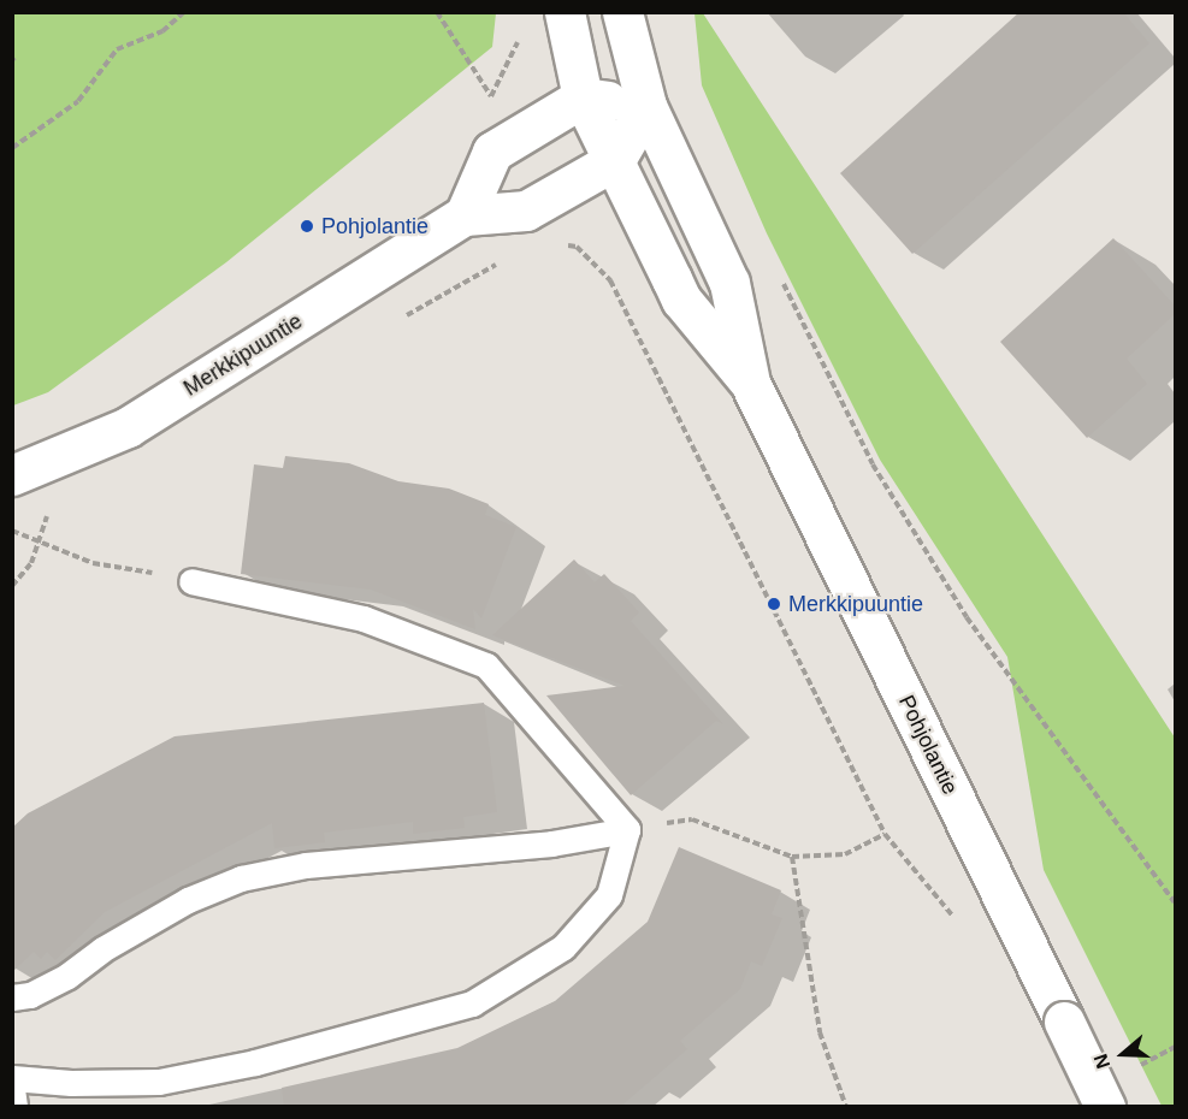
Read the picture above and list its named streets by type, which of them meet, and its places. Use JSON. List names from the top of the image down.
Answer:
{
  "streets": {
    "street": ["Merkkipuuntie", "Pohjolantie"]
  },
  "crossings": [
    ["Merkkipuuntie", "Pohjolantie"]
  ],
  "places": ["Pohjolantie", "Merkkipuuntie"],
  "north": "left"
}
